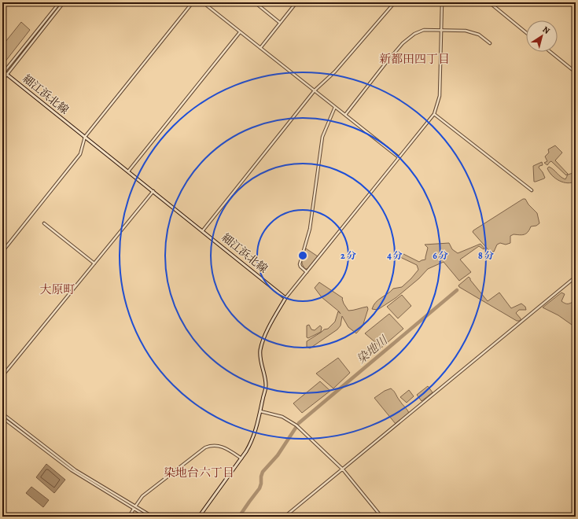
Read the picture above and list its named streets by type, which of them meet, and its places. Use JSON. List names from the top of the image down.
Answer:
{
  "streets": {
    "main road": ["細江浜北線"]
  },
  "districts": ["新都田四丁目", "大原町", "染地台六丁目"],
  "water": ["染地川"],
  "north": "top right",
  "rings": [
    "2 分",
    "4 分",
    "6 分",
    "8 分"
  ]
}
